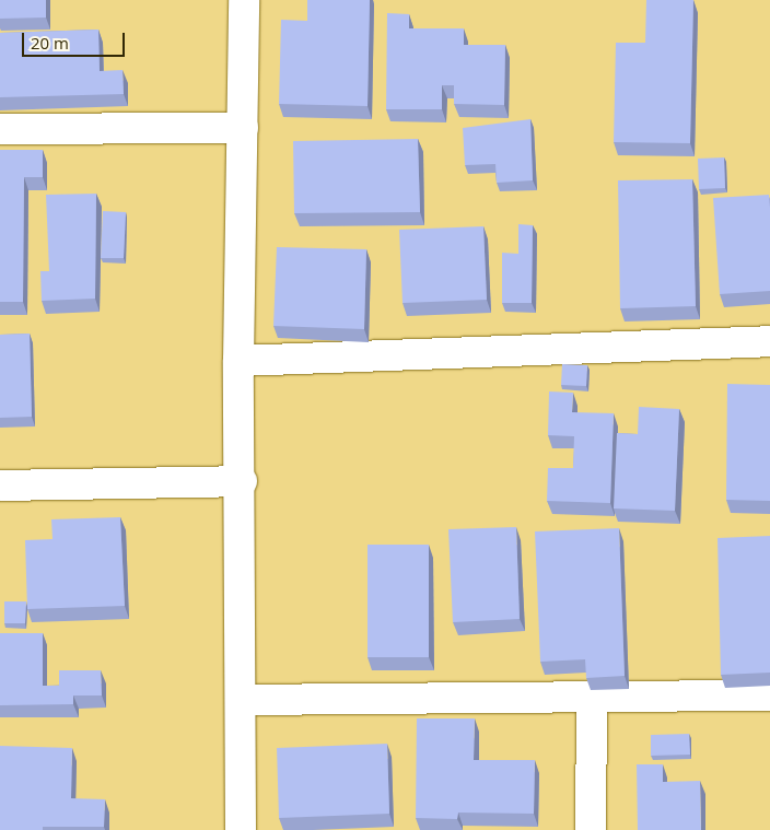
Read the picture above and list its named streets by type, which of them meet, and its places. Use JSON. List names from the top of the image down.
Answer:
{
  "scale_bar": "20 m"
}
